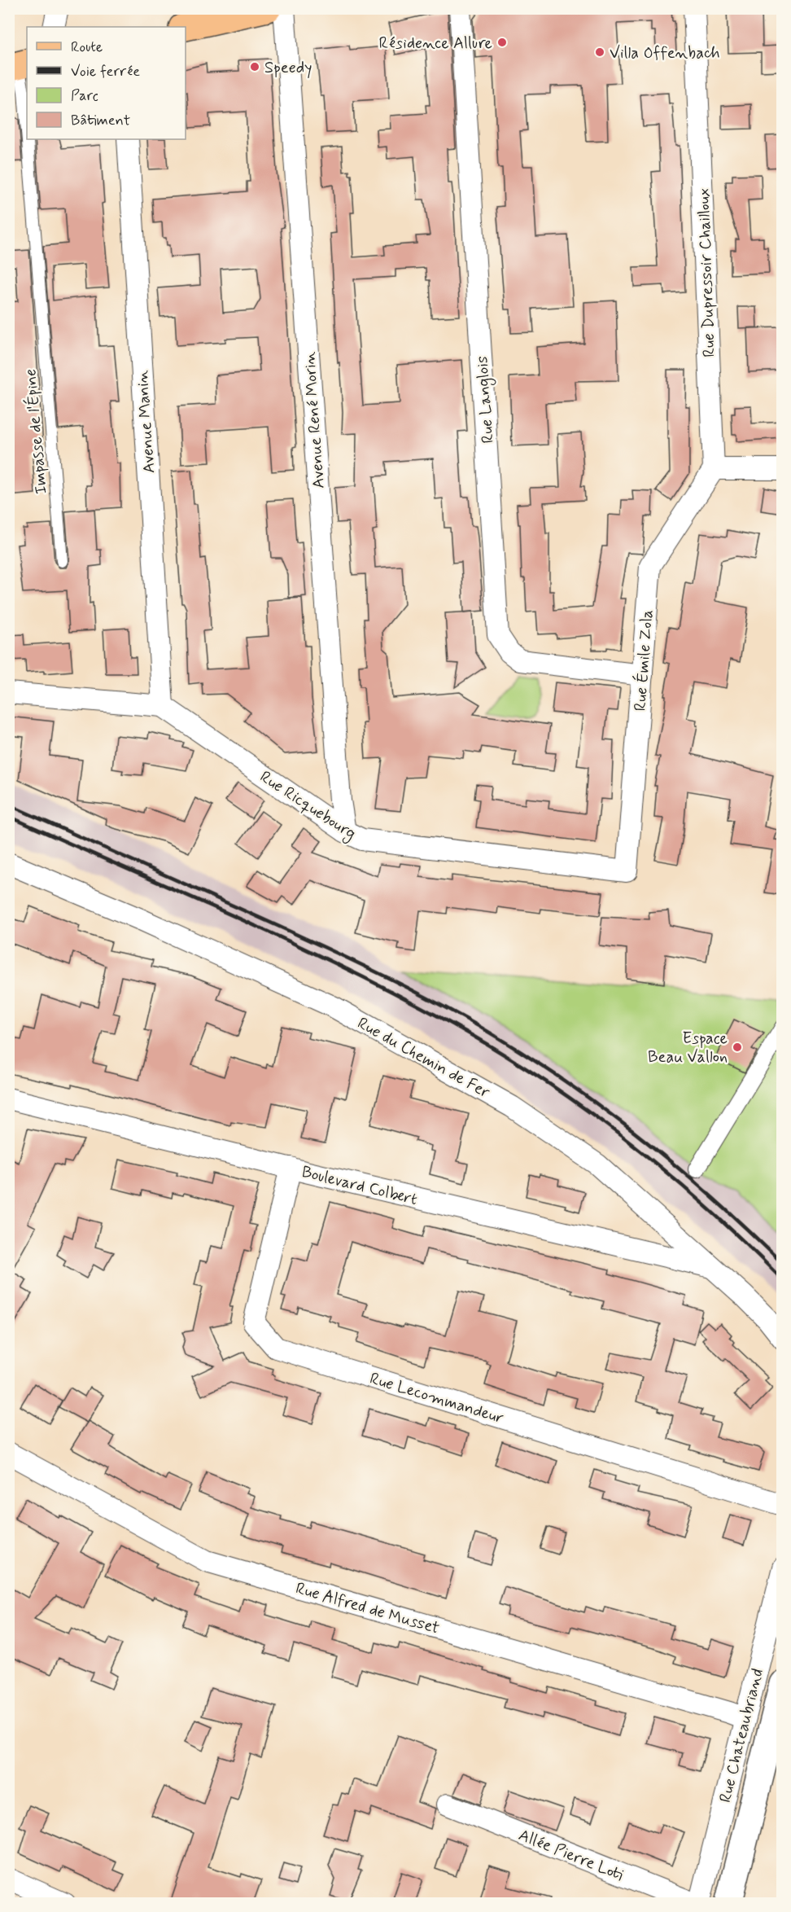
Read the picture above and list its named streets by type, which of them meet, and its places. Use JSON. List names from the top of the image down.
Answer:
{
  "streets": {
    "street": [
      "Rue Dupressoir Chailloux",
      "Rue Langlois",
      "Avenue René Morin",
      "Avenue Manin",
      "Rue Émile Zola",
      "Rue Ricquebourg",
      "Rue du Chemin de Fer",
      "Boulevard Colbert",
      "Rue Lecommandeur",
      "Rue Alfred de Musset",
      "Rue Chateaubriand",
      "Allée Pierre Loti"
    ],
    "lane": ["Impasse de l'Épine"]
  },
  "crossings": [
    ["Rue Dupressoir Chailloux", "Rue Émile Zola"],
    ["Rue Langlois", "Rue Émile Zola"],
    ["Avenue René Morin", "Rue Ricquebourg"],
    ["Avenue Manin", "Rue Ricquebourg"],
    ["Rue Émile Zola", "Rue Ricquebourg"],
    ["Rue du Chemin de Fer", "Boulevard Colbert"],
    ["Boulevard Colbert", "Rue Lecommandeur"],
    ["Rue Alfred de Musset", "Rue Chateaubriand"],
    ["Rue Chateaubriand", "Allée Pierre Loti"]
  ],
  "places": [
    "Résidence Allure",
    "Villa Offenbach",
    "Speedy",
    "Espace Beau Vallon"
  ],
  "legend": [
    "Route",
    "Voie ferrée",
    "Parc",
    "Bâtiment"
  ]
}
